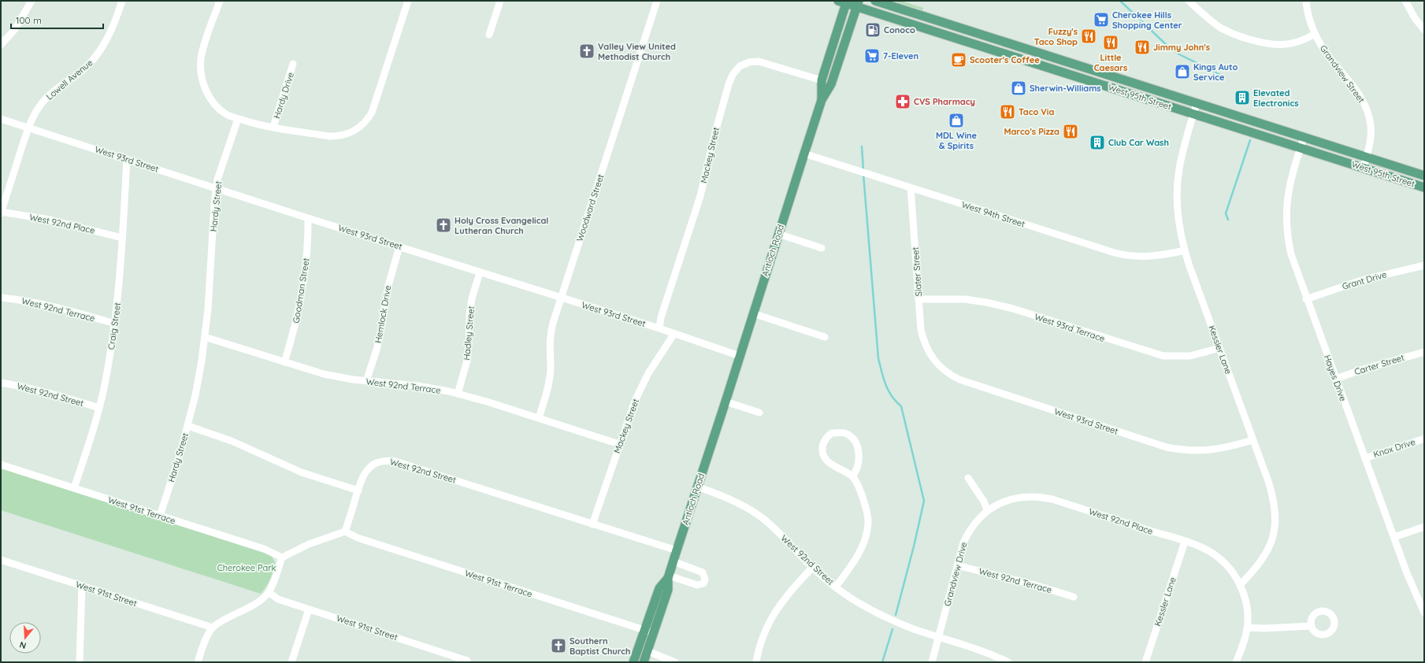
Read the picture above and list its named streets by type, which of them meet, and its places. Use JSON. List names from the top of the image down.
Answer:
{
  "streets": {
    "main road": ["West 95th Street", "Antioch Road"],
    "street": [
      "Grandview Street",
      "Lowell Avenue",
      "Hardy Drive",
      "Mackey Street",
      "West 93rd Street",
      "Hardy Street",
      "Woodward Street",
      "West 94th Street",
      "West 92nd Place",
      "Slater Street",
      "Grant Drive",
      "Goodman Street",
      "West 92nd Terrace",
      "Hemlock Drive",
      "Craig Street",
      "West 93rd Terrace",
      "Hadley Street",
      "Kessler Lane",
      "Carter Street",
      "Hayes Drive",
      "West 92nd Street",
      "Knox Drive",
      "West 91st Terrace",
      "Grandview Drive",
      "West 91st Street"
    ]
  },
  "crossings": [
    ["Grandview Street", "West 95th Street"],
    ["Lowell Avenue", "West 93rd Street"],
    ["Lowell Avenue", "West 92nd Place"],
    ["West 95th Street", "Antioch Road"],
    ["West 95th Street", "Kessler Lane"],
    ["West 95th Street", "Hayes Drive"],
    ["Mackey Street", "West 93rd Street"],
    ["Mackey Street", "Antioch Road"],
    ["Mackey Street", "West 92nd Terrace"],
    ["Mackey Street", "West 92nd Street"],
    ["West 93rd Street", "Hardy Street"],
    ["West 93rd Street", "Woodward Street"],
    ["West 93rd Street", "Antioch Road"],
    ["West 93rd Street", "Slater Street"],
    ["West 93rd Street", "Goodman Street"],
    ["West 93rd Street", "Hemlock Drive"],
    ["West 93rd Street", "Craig Street"],
    ["West 93rd Street", "Hadley Street"],
    ["West 93rd Street", "Kessler Lane"],
    ["Hardy Street", "West 92nd Terrace"],
    ["Hardy Street", "West 91st Terrace"],
    ["Woodward Street", "West 92nd Terrace"],
    ["West 94th Street", "Antioch Road"],
    ["West 94th Street", "Slater Street"],
    ["West 94th Street", "Kessler Lane"],
    ["West 92nd Place", "Craig Street"],
    ["West 92nd Place", "Kessler Lane"],
    ["West 92nd Place", "Grandview Drive"],
    ["Antioch Road", "West 92nd Street"],
    ["Antioch Road", "West 91st Terrace"],
    ["Slater Street", "West 93rd Terrace"],
    ["Grant Drive", "Hayes Drive"],
    ["Goodman Street", "West 92nd Terrace"],
    ["West 92nd Terrace", "Hemlock Drive"],
    ["West 92nd Terrace", "Craig Street"],
    ["West 92nd Terrace", "Hadley Street"],
    ["West 92nd Terrace", "Grandview Drive"],
    ["Craig Street", "West 92nd Street"],
    ["Craig Street", "West 91st Terrace"],
    ["West 93rd Terrace", "Kessler Lane"],
    ["Carter Street", "Hayes Drive"],
    ["Hayes Drive", "Knox Drive"],
    ["West 92nd Street", "Grandview Drive"]
  ],
  "parks": ["Cherokee Park"],
  "places": {
    "supermarket": ["Cherokee Hills Shopping Center", "7-Eleven"],
    "fuel station": ["Conoco"],
    "restaurant": [
      "Fuzzy's Taco Shop",
      "Little Caesars",
      "Jimmy John's",
      "Taco Via",
      "Marco's Pizza"
    ],
    "church": ["Valley View United Methodist Church", "Holy Cross Evangelical Lutheran Church", "Southern Baptist Church"],
    "cafe": ["Scooter's Coffee"],
    "shop": ["Kings Auto Service", "Sherwin-Williams", "MDL Wine & Spirits"],
    "building": ["Elevated Electronics", "Club Car Wash"],
    "pharmacy": ["CVS Pharmacy"]
  },
  "scale_bar": "100 m",
  "north": "bottom"
}
